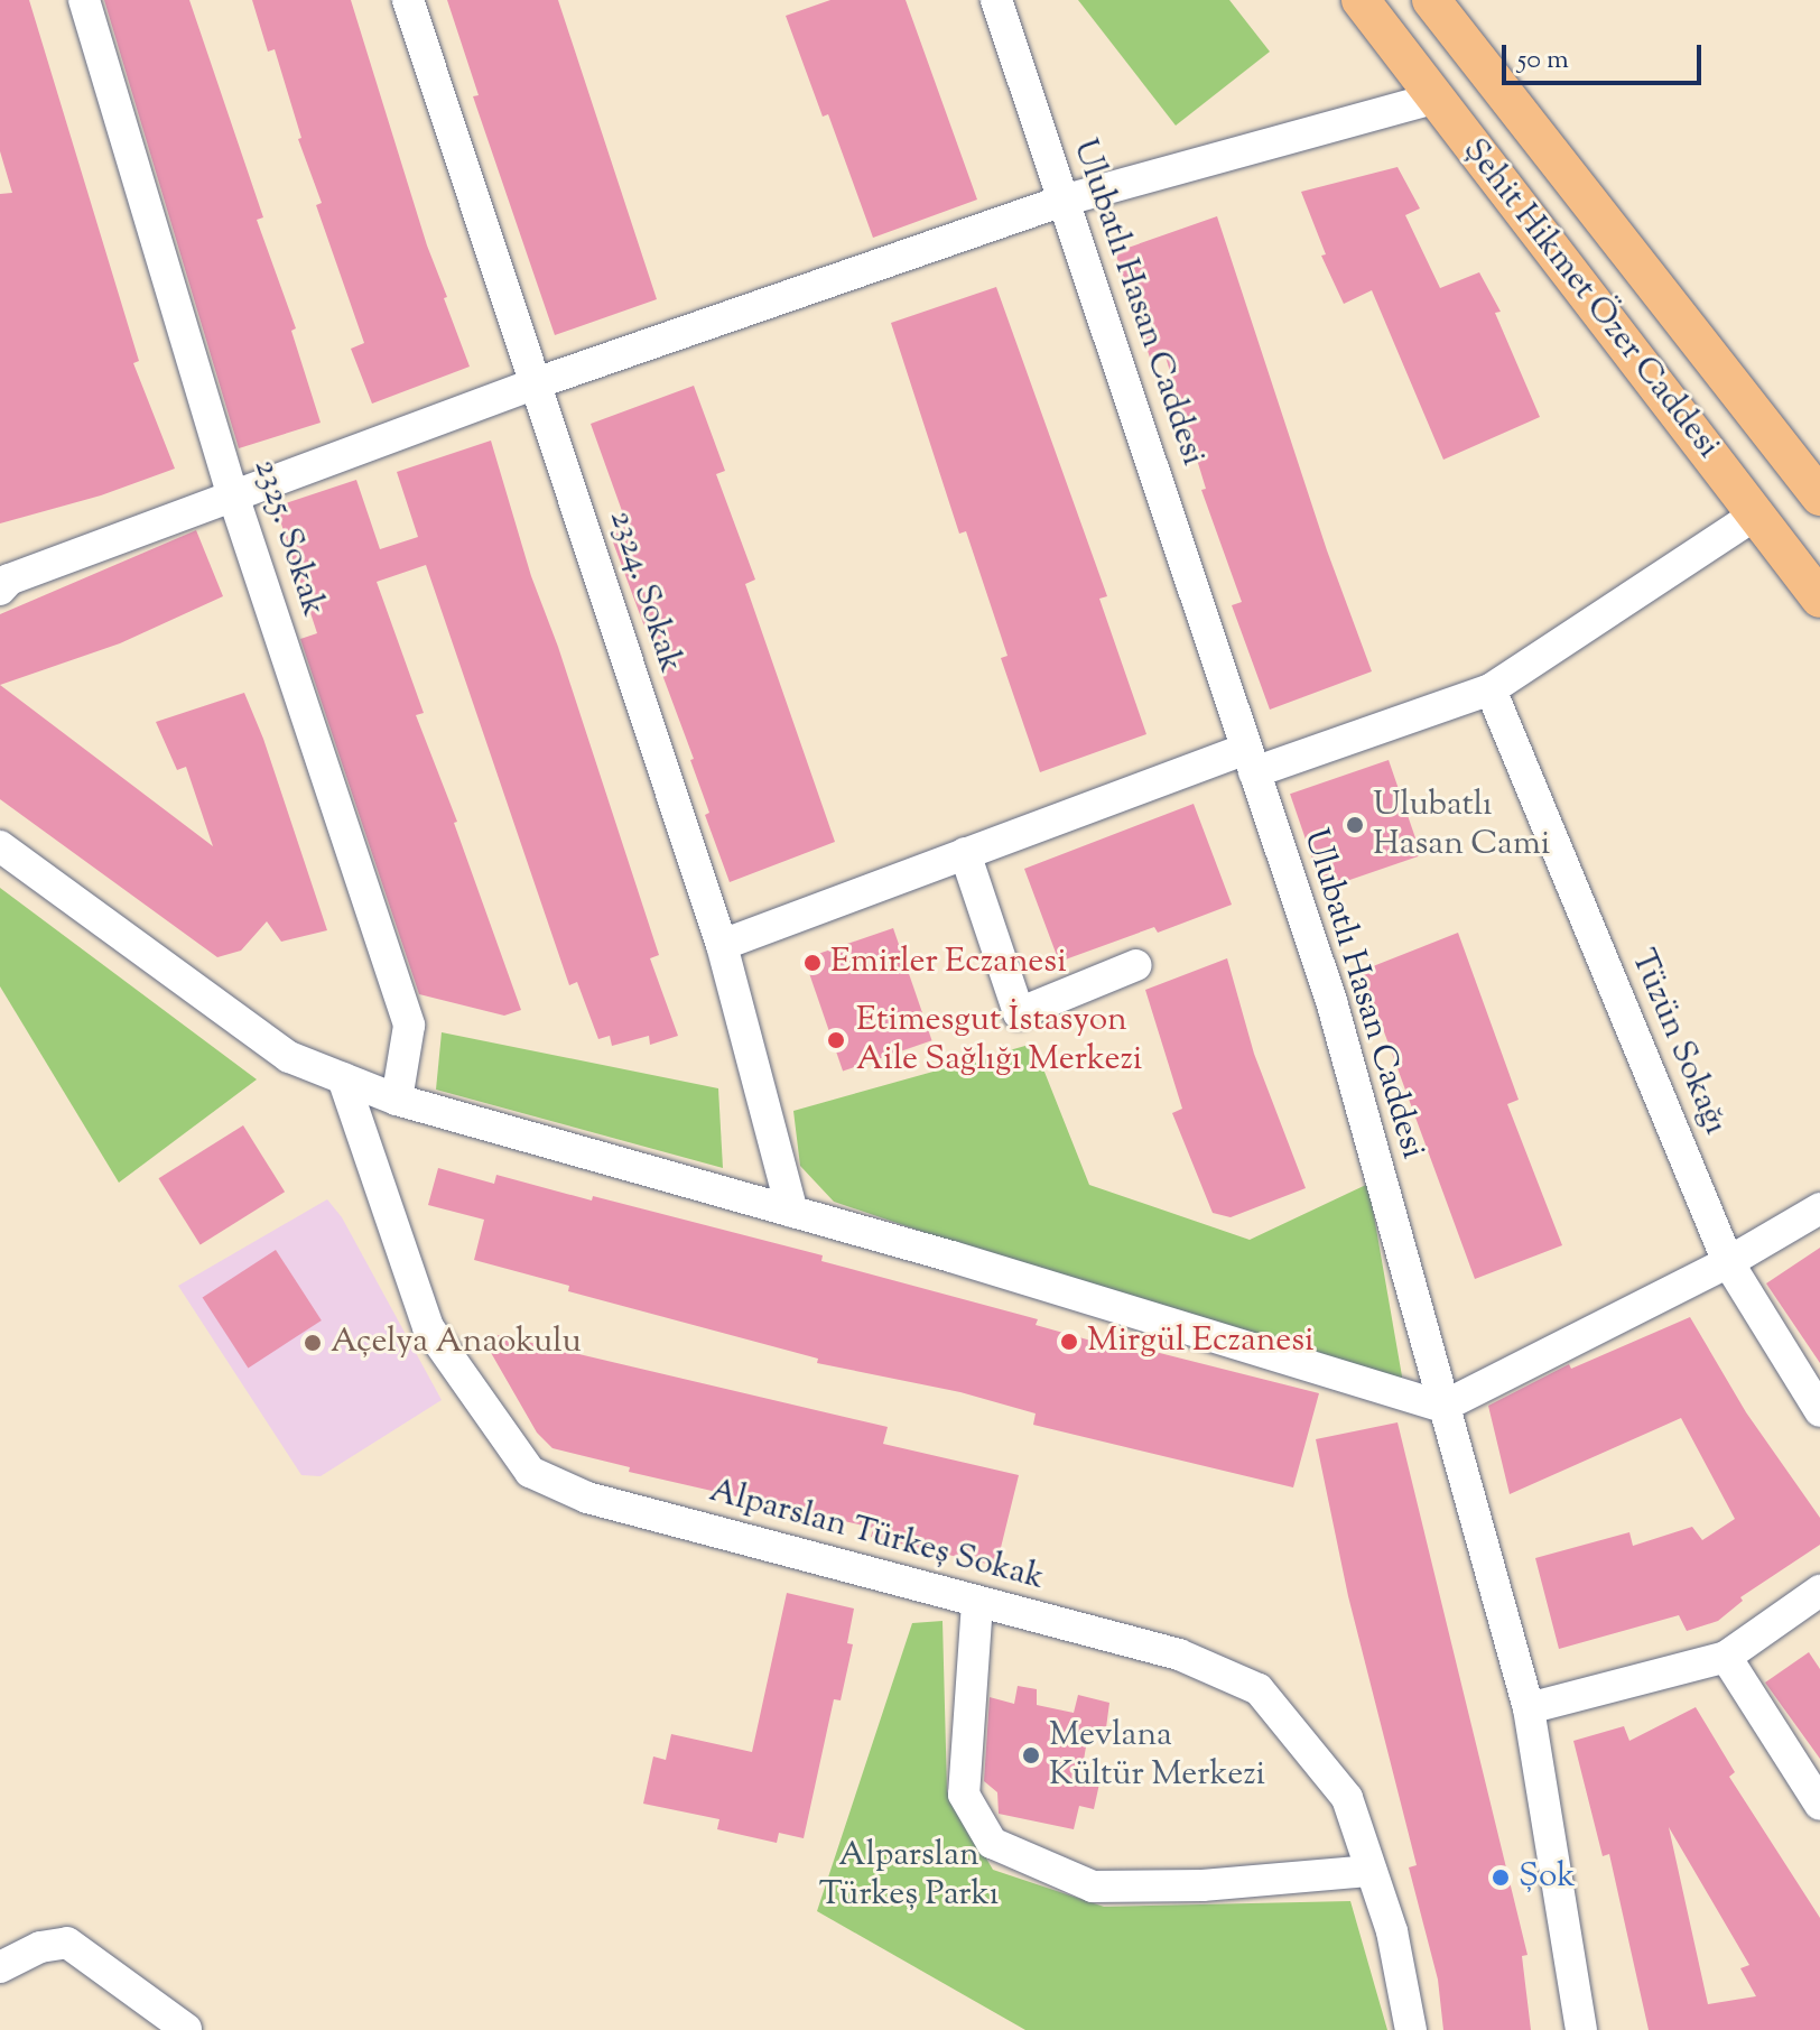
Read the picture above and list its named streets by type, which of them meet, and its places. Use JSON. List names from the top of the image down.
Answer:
{
  "streets": {
    "main road": ["Şehit Hikmet Özer Caddesi"],
    "street": [
      "Ulubatlı Hasan Caddesi",
      "2325. Sokak",
      "2324. Sokak",
      "Tüzün Sokağı",
      "Alparslan Türkeş Sokak"
    ]
  },
  "parks": ["Alparslan Türkeş Parkı"],
  "places": [
    "Ulubatlı Hasan Cami",
    "Emirler Eczanesi",
    "Etimesgut İstasyon Aile Sağlığı Merkezi",
    "Mirgül Eczanesi",
    "Açelya Anaokulu",
    "Mevlana Kültür Merkezi",
    "Şok"
  ],
  "scale_bar": "50 m"
}
